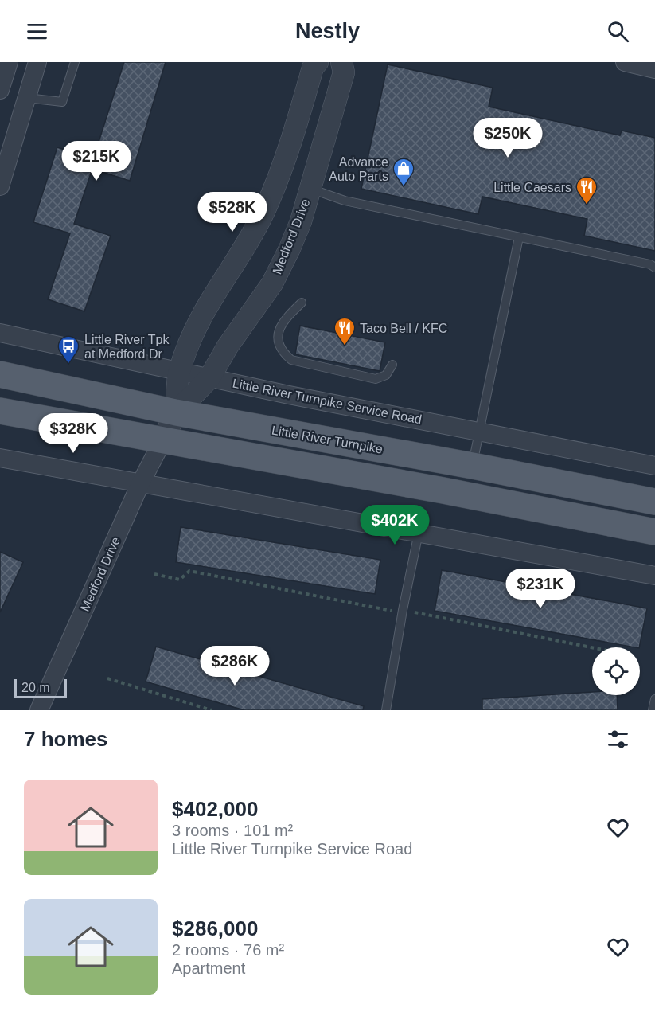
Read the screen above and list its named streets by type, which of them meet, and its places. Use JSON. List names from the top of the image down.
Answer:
{
  "streets": {
    "main road": ["Little River Turnpike"],
    "street": ["Medford Drive", "Little River Turnpike Service Road"]
  },
  "crossings": [
    ["Medford Drive", "Little River Turnpike Service Road"],
    ["Medford Drive", "Little River Turnpike"]
  ],
  "places": {
    "shop": ["Advance Auto Parts"],
    "restaurant": ["Little Caesars", "Taco Bell / KFC"],
    "bus stop": ["Little River Tpk at Medford Dr"]
  },
  "scale_bar": "20 m",
  "page": {
    "header": "Nestly",
    "price": [
      "$250K",
      "$215K",
      "$528K",
      "$328K",
      "$402K",
      "$231K",
      "$286K"
    ],
    "scale": "20 m",
    "heading": "7 homes",
    "list": [
      {
        "name": "$402,000",
        "note": "3 rooms · 101 m² · Little River Turnpike Service Road"
      },
      {
        "name": "$286,000",
        "note": "2 rooms · 76 m² · Apartment"
      }
    ]
  }
}
